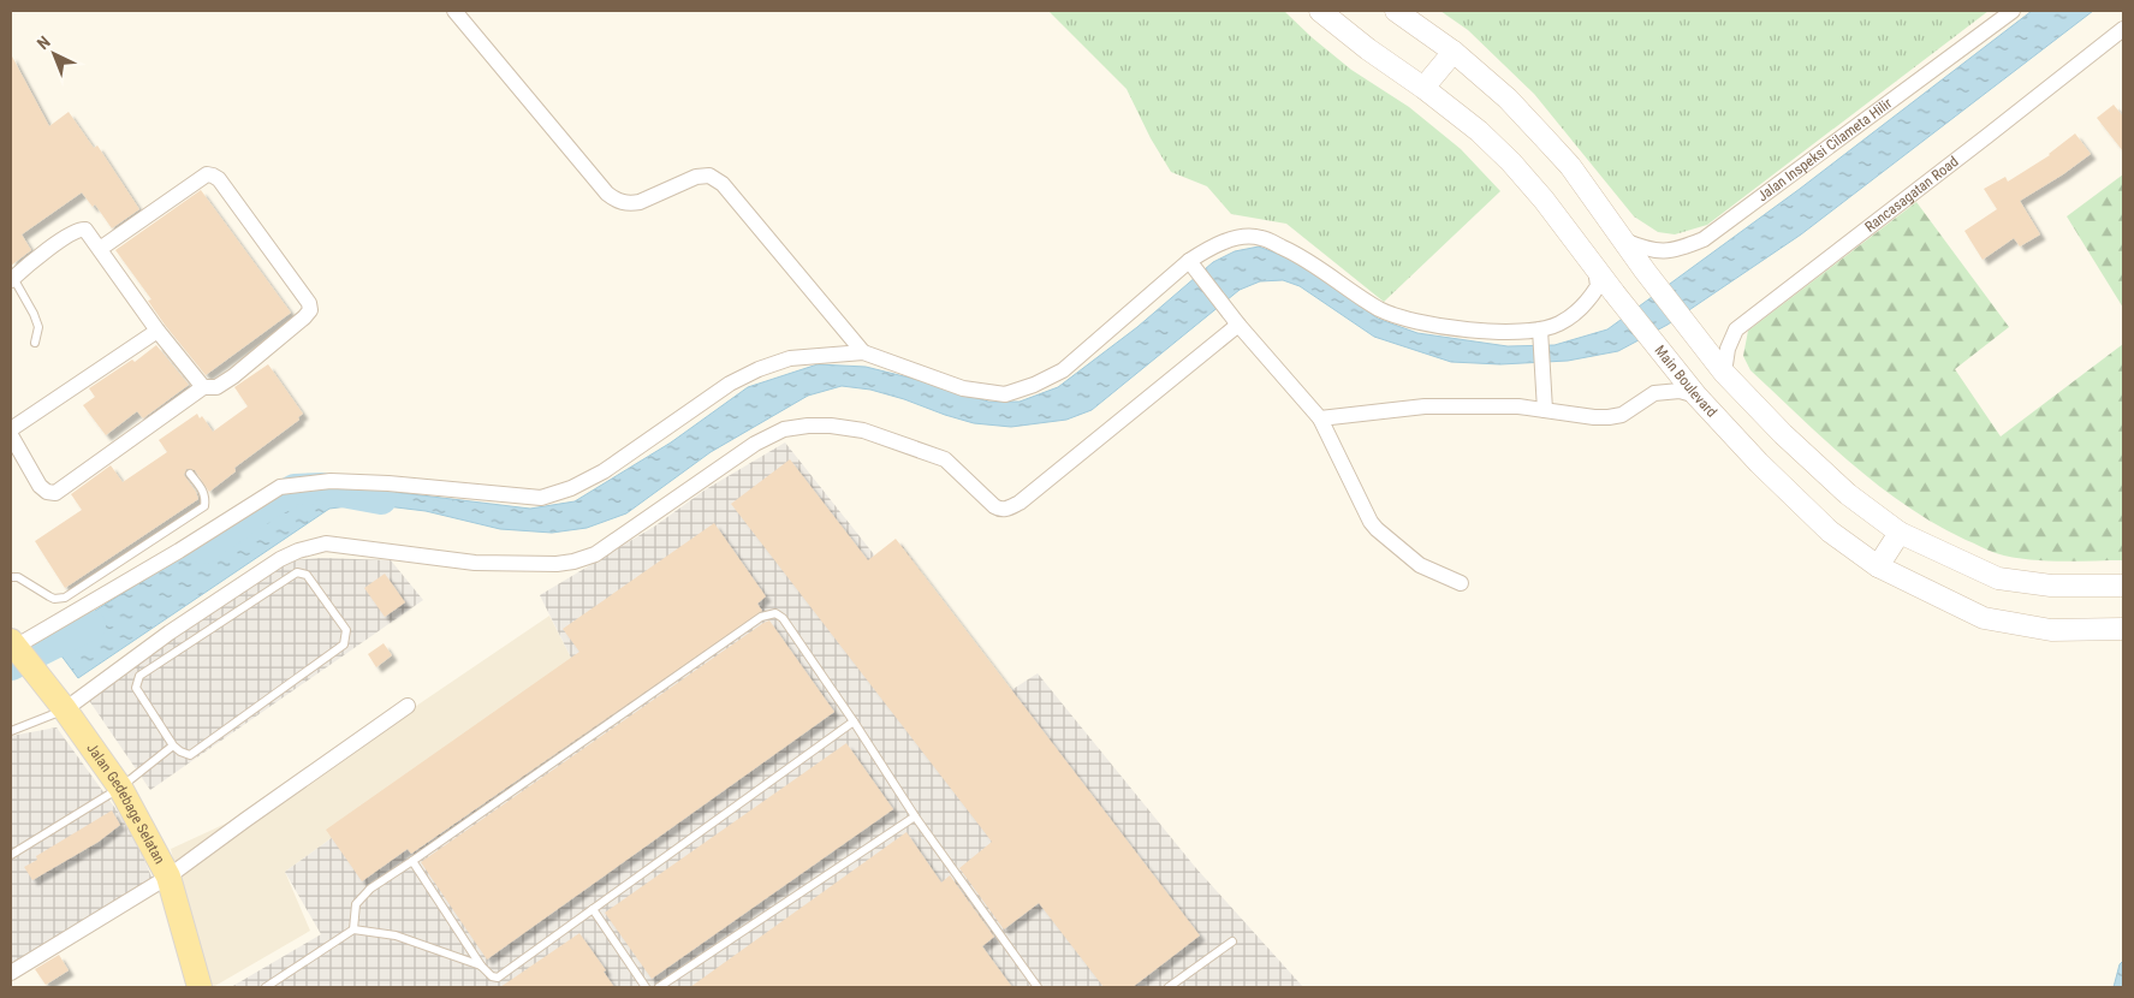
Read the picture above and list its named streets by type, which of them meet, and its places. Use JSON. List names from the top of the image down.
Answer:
{
  "streets": {
    "main road": ["Main Boulevard", "Jalan Gedebage Selatan"],
    "street": ["Jalan Inspeksi Cilameta Hilir", "Rancasagatan Road"]
  },
  "north": "top left"
}
